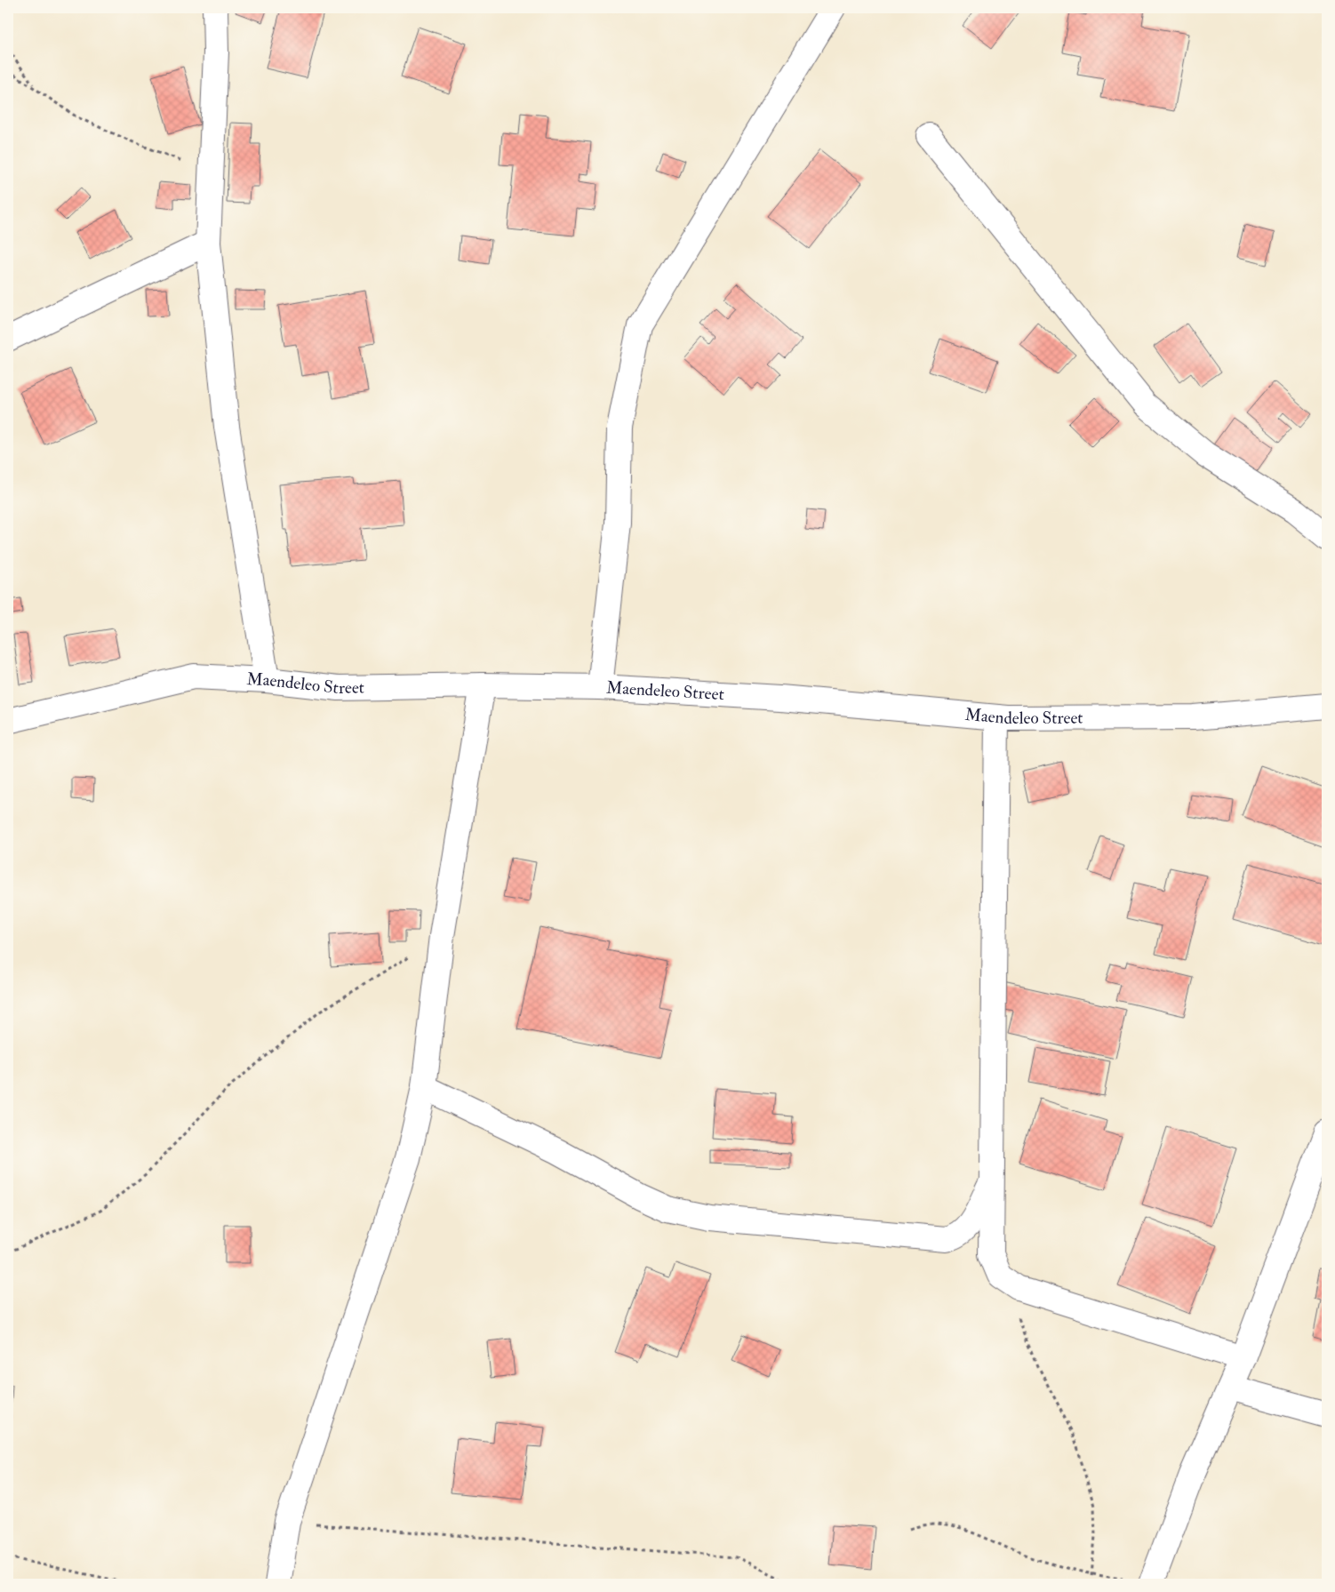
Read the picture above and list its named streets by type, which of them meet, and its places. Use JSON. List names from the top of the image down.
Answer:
{
  "streets": {
    "street": ["Maendeleo Street"]
  }
}
